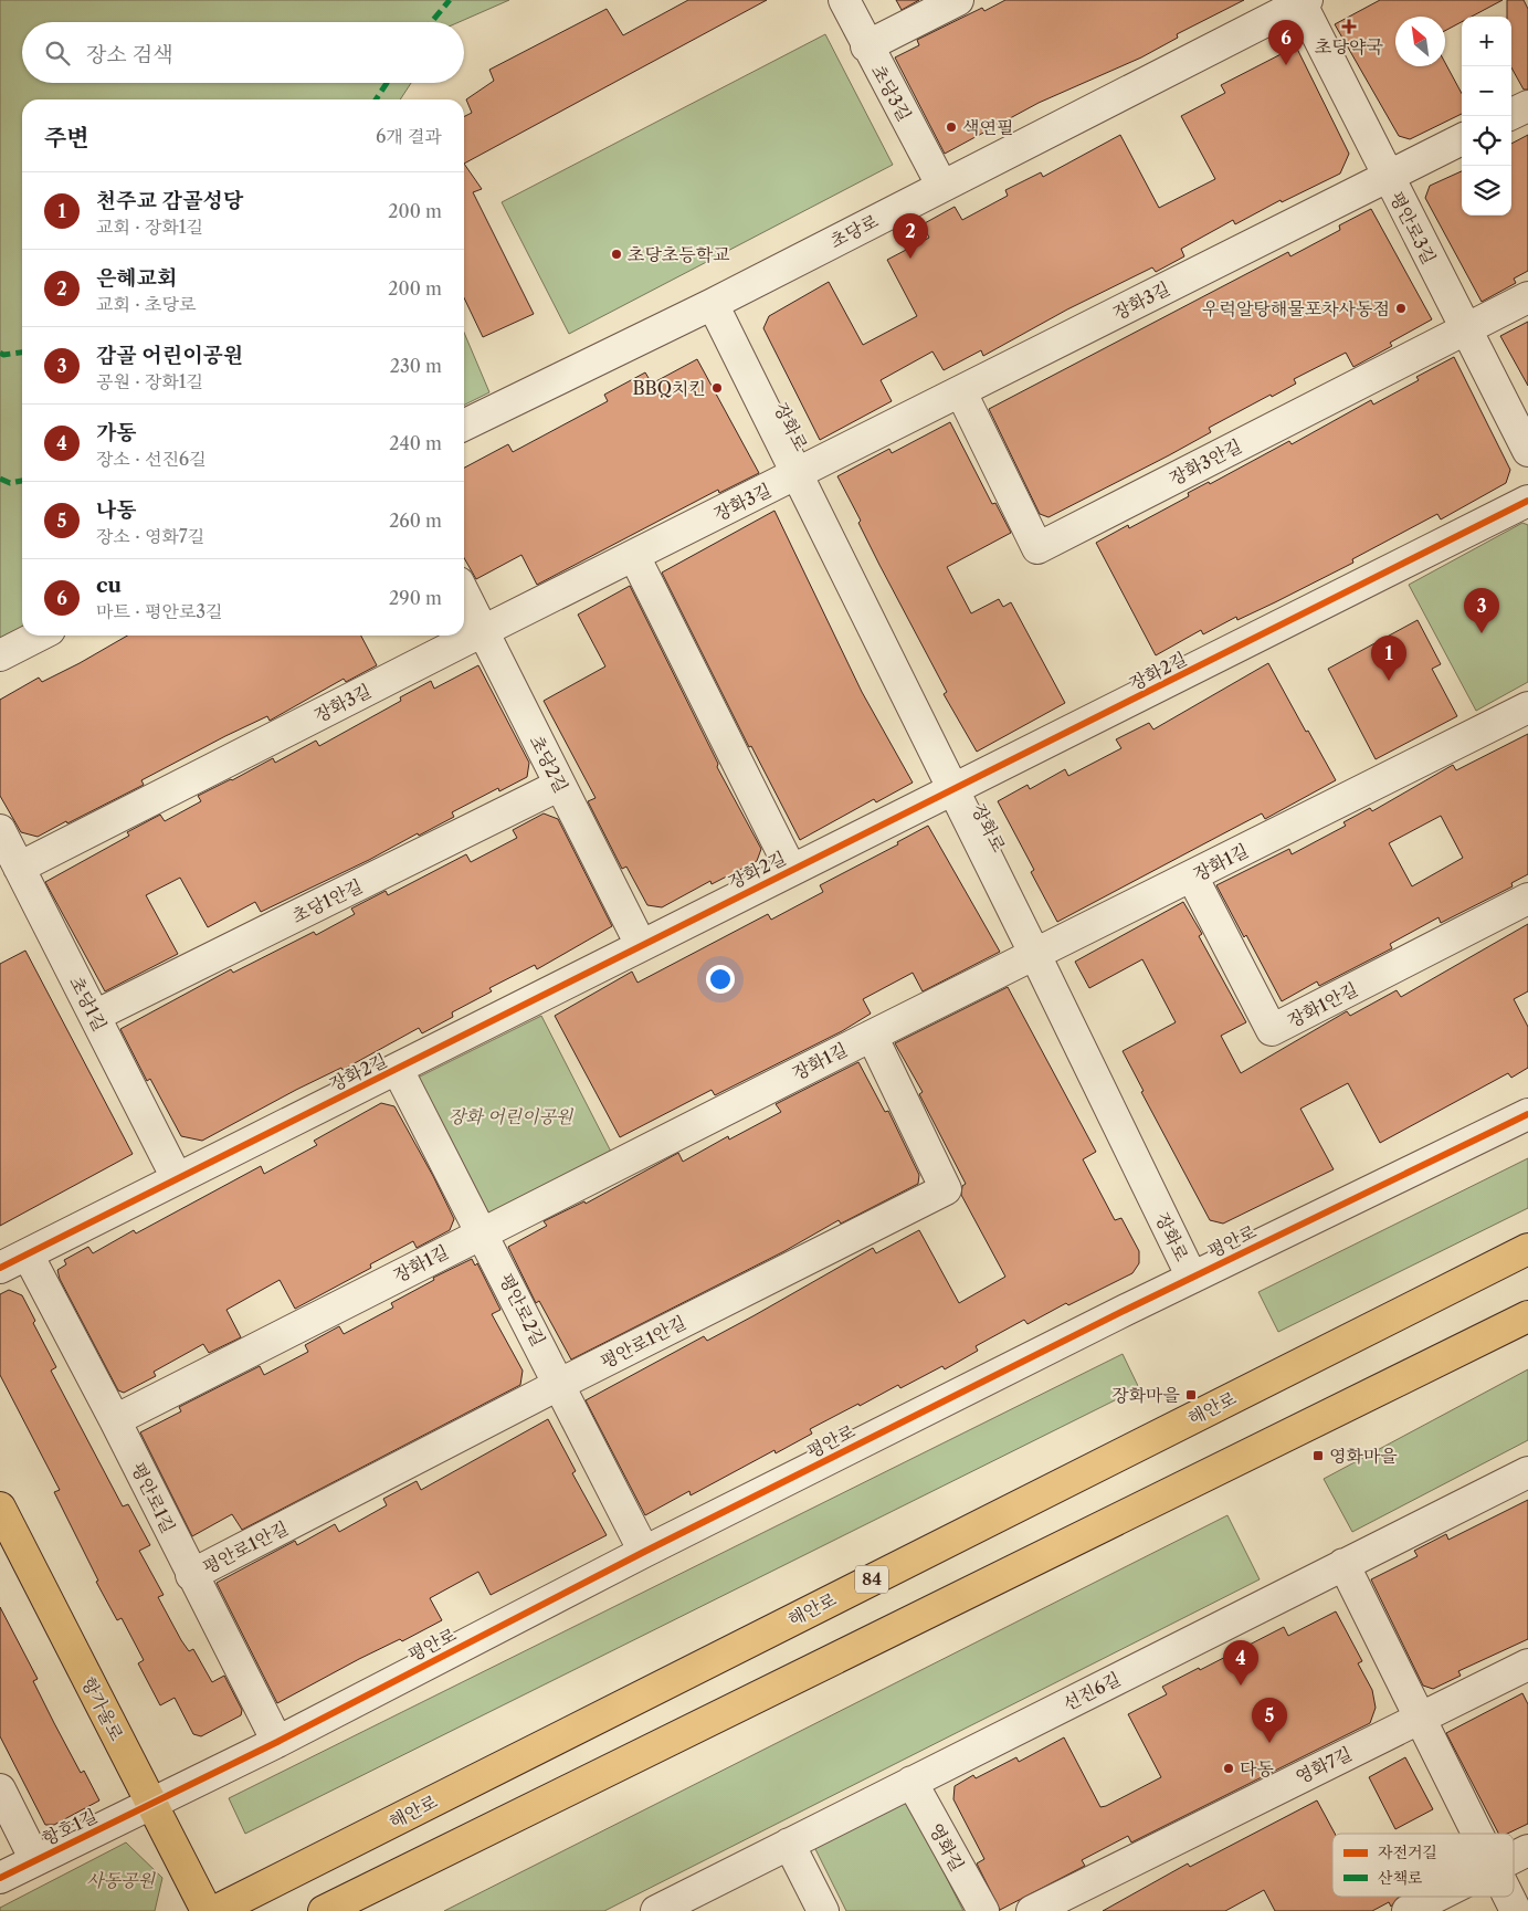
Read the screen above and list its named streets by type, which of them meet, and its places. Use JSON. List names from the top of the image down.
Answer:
{
  "streets": {
    "main road": ["해안로", "84", "항가울로"],
    "street": [
      "초당3길",
      "평안로3길",
      "초당로",
      "장화3길",
      "장화로",
      "장화3안길",
      "장화2길",
      "초당2길",
      "장화1길",
      "초당1안길",
      "초당1길",
      "장화1안길",
      "평안로",
      "평안로2길",
      "평안로1안길",
      "평안로1길",
      "선진6길",
      "영화7길",
      "항호1길",
      "영화길"
    ]
  },
  "crossings": [
    ["초당3길", "초당로"],
    ["평안로3길", "초당로"],
    ["평안로3길", "장화3길"],
    ["평안로3길", "장화3안길"],
    ["초당로", "장화로"],
    ["장화3길", "장화로"],
    ["장화3길", "장화3안길"],
    ["장화3길", "장화2길"],
    ["장화3길", "초당2길"],
    ["장화3길", "초당1길"],
    ["장화로", "장화2길"],
    ["장화로", "장화1길"],
    ["장화로", "평안로"],
    ["장화2길", "초당2길"],
    ["장화2길", "초당1길"],
    ["장화2길", "평안로2길"],
    ["장화2길", "평안로1길"],
    ["초당2길", "초당1안길"],
    ["장화1길", "장화1안길"],
    ["장화1길", "평안로2길"],
    ["장화1길", "평안로1안길"],
    ["장화1길", "평안로1길"],
    ["초당1안길", "초당1길"],
    ["평안로", "평안로2길"],
    ["평안로", "평안로1길"],
    ["평안로", "항가울로"],
    ["평안로", "항호1길"],
    ["평안로2길", "평안로1안길"],
    ["평안로1안길", "평안로1길"],
    ["선진6길", "영화길"],
    ["항가울로", "항호1길"]
  ],
  "parks": ["장화 어린이공원", "사동공원"],
  "places": {
    "health": ["초당약국"],
    "other": [
      "색연필",
      "초당초등학교",
      "우럭알탕해물포차사동점",
      "BBQ치킨",
      "다동"
    ],
    "transit": ["장화마을", "영화마을"]
  },
  "legend": ["자전거길", "산책로"],
  "north": "top left",
  "page": {
    "map_buttons": ["+", "−"],
    "pins": [
      "6",
      "2",
      "3",
      "1",
      "4",
      "5"
    ],
    "search": "장소 검색",
    "heading": ["주변", "6개 결과"],
    "list": [
      {
        "mark": "1",
        "name": "천주교 감골성당",
        "note": "교회 · 장화1길",
        "value": "200 m"
      },
      {
        "mark": "2",
        "name": "은혜교회",
        "note": "교회 · 초당로",
        "value": "200 m"
      },
      {
        "mark": "3",
        "name": "감골 어린이공원",
        "note": "공원 · 장화1길",
        "value": "230 m"
      },
      {
        "mark": "4",
        "name": "가동",
        "note": "장소 · 선진6길",
        "value": "240 m"
      },
      {
        "mark": "5",
        "name": "나동",
        "note": "장소 · 영화7길",
        "value": "260 m"
      },
      {
        "mark": "6",
        "name": "cu",
        "note": "마트 · 평안로3길",
        "value": "290 m"
      }
    ]
  }
}
